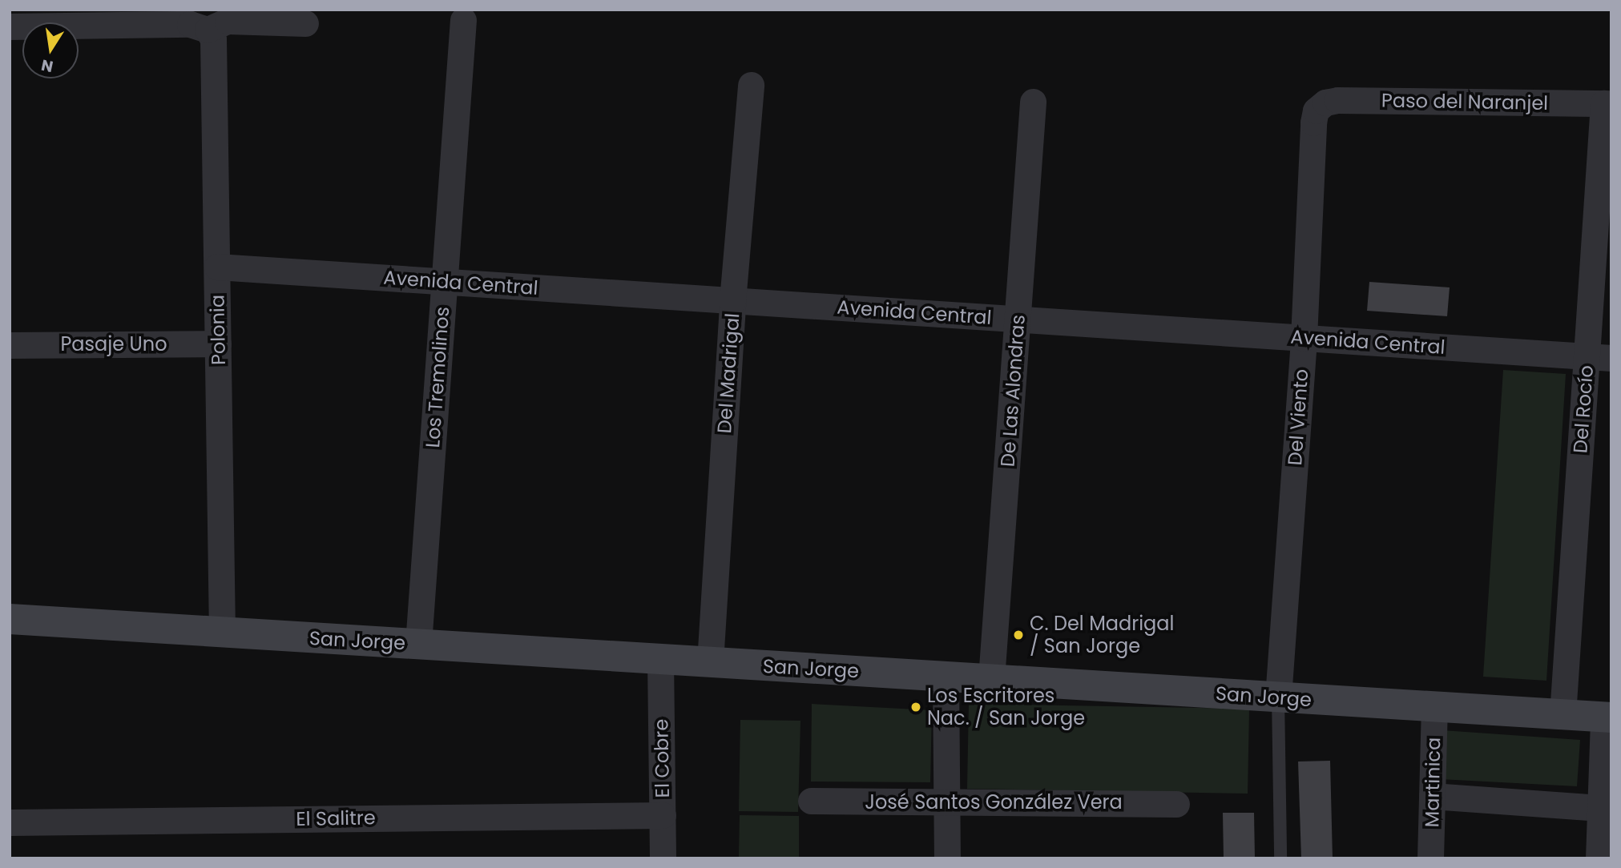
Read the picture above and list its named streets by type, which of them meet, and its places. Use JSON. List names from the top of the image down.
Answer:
{
  "streets": {
    "street": [
      "Paso del Naranjel",
      "Avenida Central",
      "Polonia",
      "Pasaje Uno",
      "Del Madrigal",
      "Los Tremolinos",
      "De Las Alondras",
      "Del Rocío",
      "Del Viento",
      "San Jorge",
      "El Cobre",
      "Martinica",
      "José Santos González Vera",
      "El Salitre"
    ]
  },
  "crossings": [
    ["Paso del Naranjel", "Del Rocío"],
    ["Paso del Naranjel", "Del Viento"],
    ["Avenida Central", "Polonia"],
    ["Avenida Central", "Del Madrigal"],
    ["Avenida Central", "Los Tremolinos"],
    ["Avenida Central", "De Las Alondras"],
    ["Avenida Central", "Del Rocío"],
    ["Avenida Central", "Del Viento"],
    ["Polonia", "Pasaje Uno"],
    ["Polonia", "San Jorge"],
    ["Del Madrigal", "San Jorge"],
    ["Los Tremolinos", "San Jorge"],
    ["De Las Alondras", "San Jorge"],
    ["Del Rocío", "San Jorge"],
    ["Del Viento", "San Jorge"],
    ["San Jorge", "El Cobre"],
    ["San Jorge", "Martinica"],
    ["El Cobre", "El Salitre"]
  ],
  "places": ["C. Del Madrigal / San Jorge", "Los Escritores Nac. / San Jorge"],
  "north": "bottom"
}
